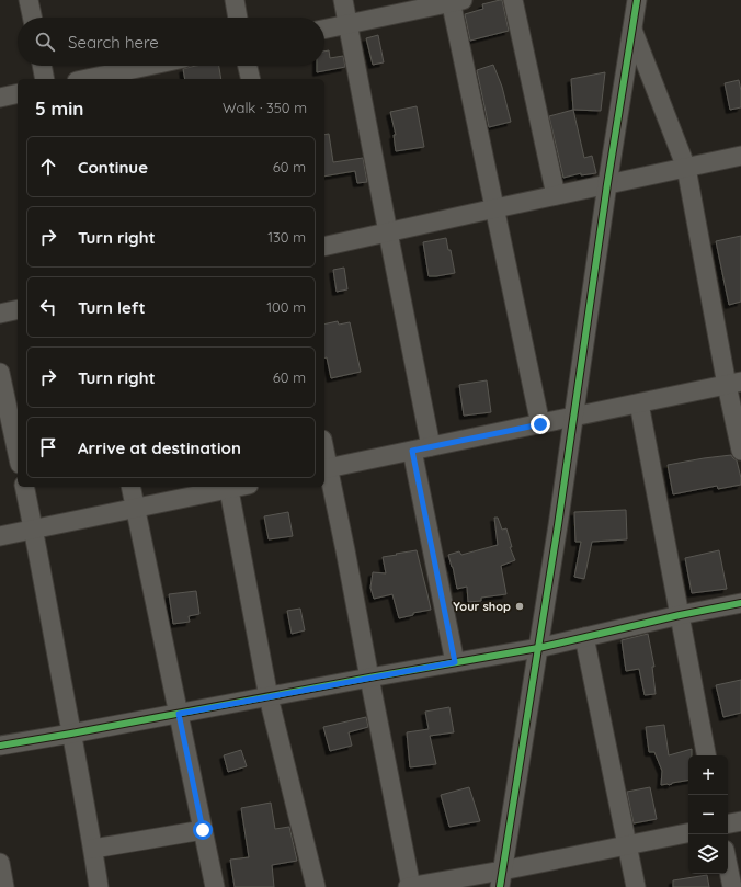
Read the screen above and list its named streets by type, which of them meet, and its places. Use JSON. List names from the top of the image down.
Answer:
{
  "places": ["Your shop"],
  "page": {
    "search": "Search here",
    "heading": ["5 min", "Walk · 350 m"],
    "list": [
      ["Continue", "60 m"],
      ["Turn right", "130 m"],
      ["Turn left", "100 m"],
      ["Turn right", "60 m"],
      "Arrive at destination"
    ],
    "map_buttons": ["+", "−"]
  }
}
